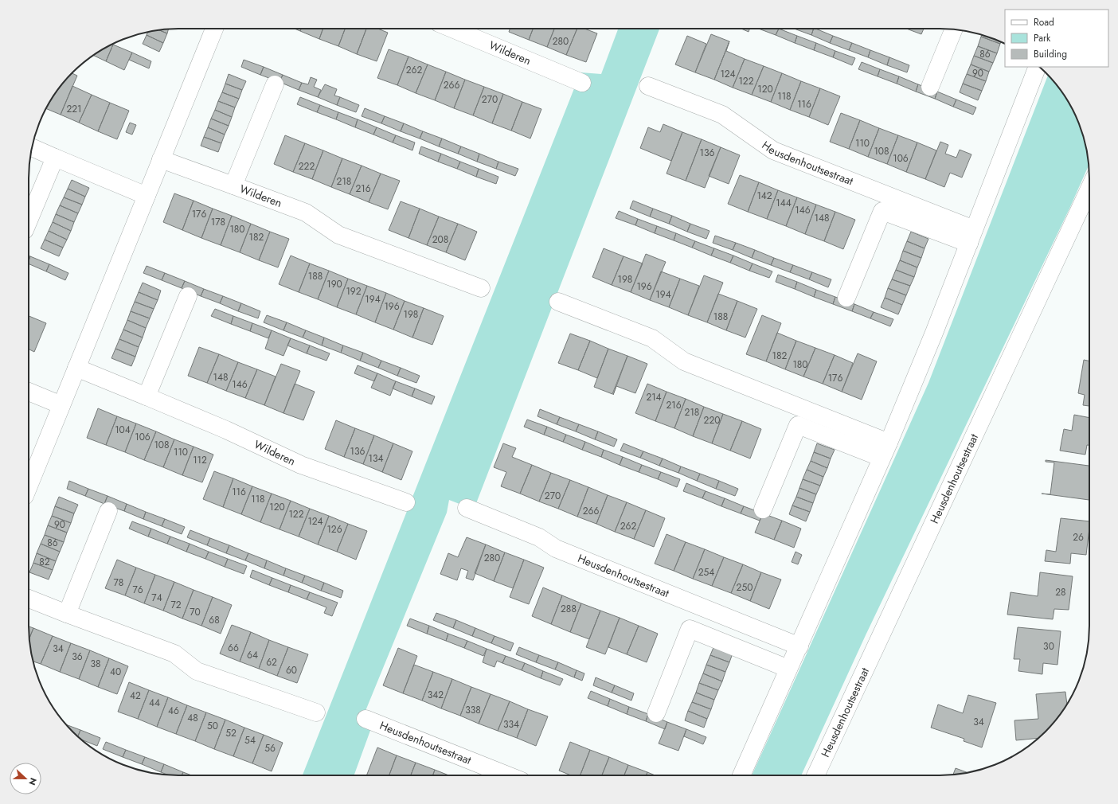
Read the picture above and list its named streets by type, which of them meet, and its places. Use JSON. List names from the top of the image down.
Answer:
{
  "streets": {
    "street": ["Wilderen", "Heusdenhoutsestraat"]
  },
  "house_numbers": [
    "280",
    "86",
    "262",
    "90",
    "124",
    "122",
    "266",
    "120",
    "118",
    "270",
    "116",
    "221",
    "110",
    "108",
    "136",
    "106",
    "222",
    "218",
    "216",
    "142",
    "144",
    "146",
    "176",
    "148",
    "178",
    "180",
    "182",
    "208",
    "188",
    "198",
    "190",
    "196",
    "192",
    "194",
    "194",
    "196",
    "198",
    "188",
    "182",
    "180",
    "148",
    "176",
    "146",
    "214",
    "216",
    "218",
    "220",
    "104",
    "106",
    "108",
    "136",
    "110",
    "134",
    "112",
    "116",
    "270",
    "118",
    "120",
    "266",
    "122",
    "124",
    "90",
    "262",
    "126",
    "26",
    "86",
    "280",
    "82",
    "254",
    "78",
    "250",
    "76",
    "28",
    "74",
    "72",
    "288",
    "70",
    "68",
    "30",
    "66",
    "34",
    "64",
    "36",
    "62",
    "38",
    "60",
    "40",
    "342",
    "42",
    "44",
    "338",
    "46",
    "48",
    "34",
    "334",
    "50",
    "52",
    "54",
    "56"
  ],
  "legend": ["Road", "Park", "Building"],
  "north": "right"
}
